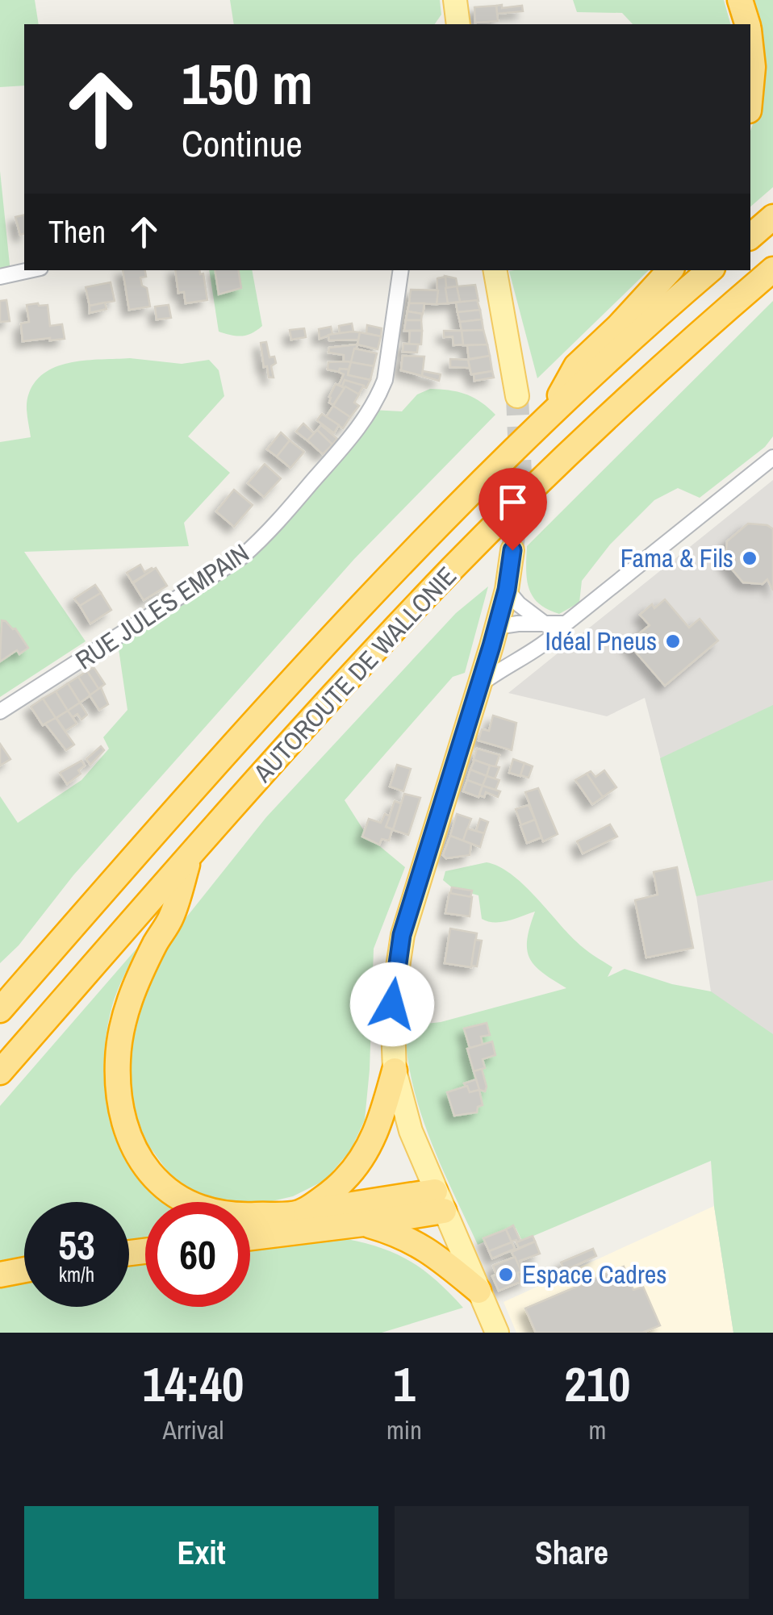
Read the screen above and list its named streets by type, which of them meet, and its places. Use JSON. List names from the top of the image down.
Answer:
{
  "streets": {
    "highway": ["AUTOROUTE DE WALLONIE"],
    "street": ["RUE JULES EMPAIN"]
  },
  "places": ["Fama & Fils", "Idéal Pneus", "Espace Cadres"],
  "page": {
    "turn": ["150 m", "Continue"],
    "then": "Then",
    "speed": "53 km/h",
    "limit": "60",
    "eta": [
      "14:40",
      "Arrival",
      "1",
      "min",
      "210",
      "m"
    ],
    "buttons": ["Exit", "Share"]
  }
}
